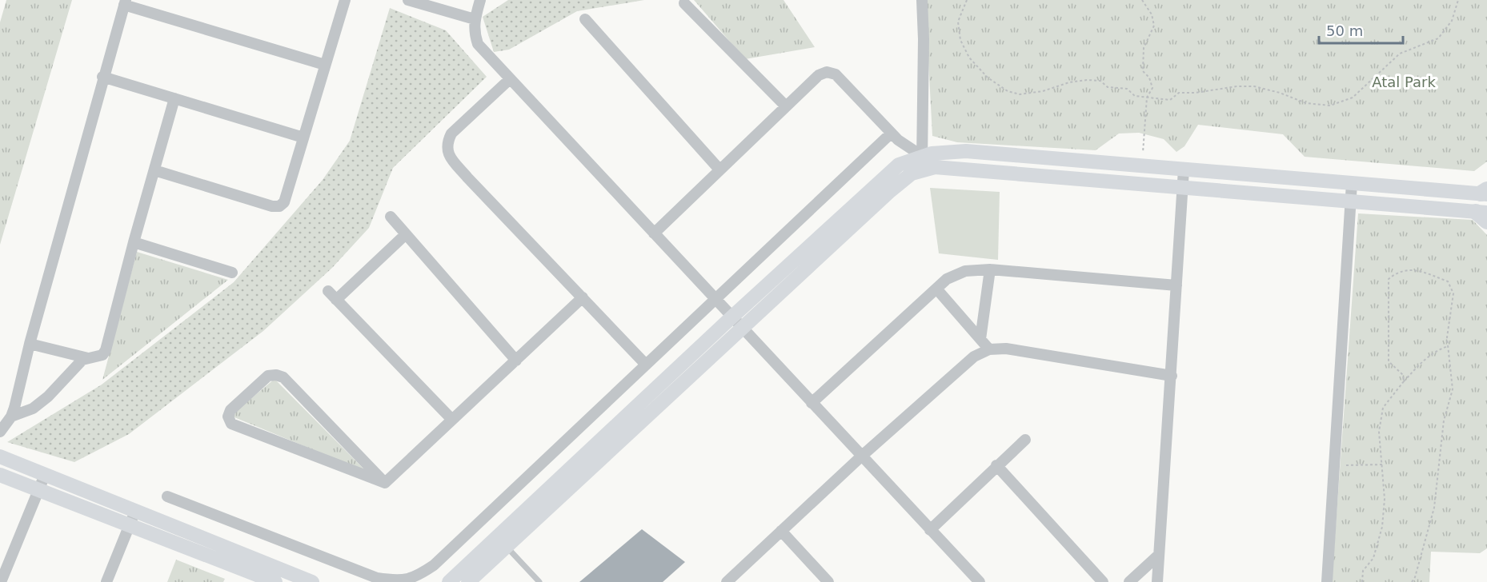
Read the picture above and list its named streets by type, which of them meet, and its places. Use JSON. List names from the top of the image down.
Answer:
{
  "parks": ["Atal Park"],
  "scale_bar": "50 m"
}
